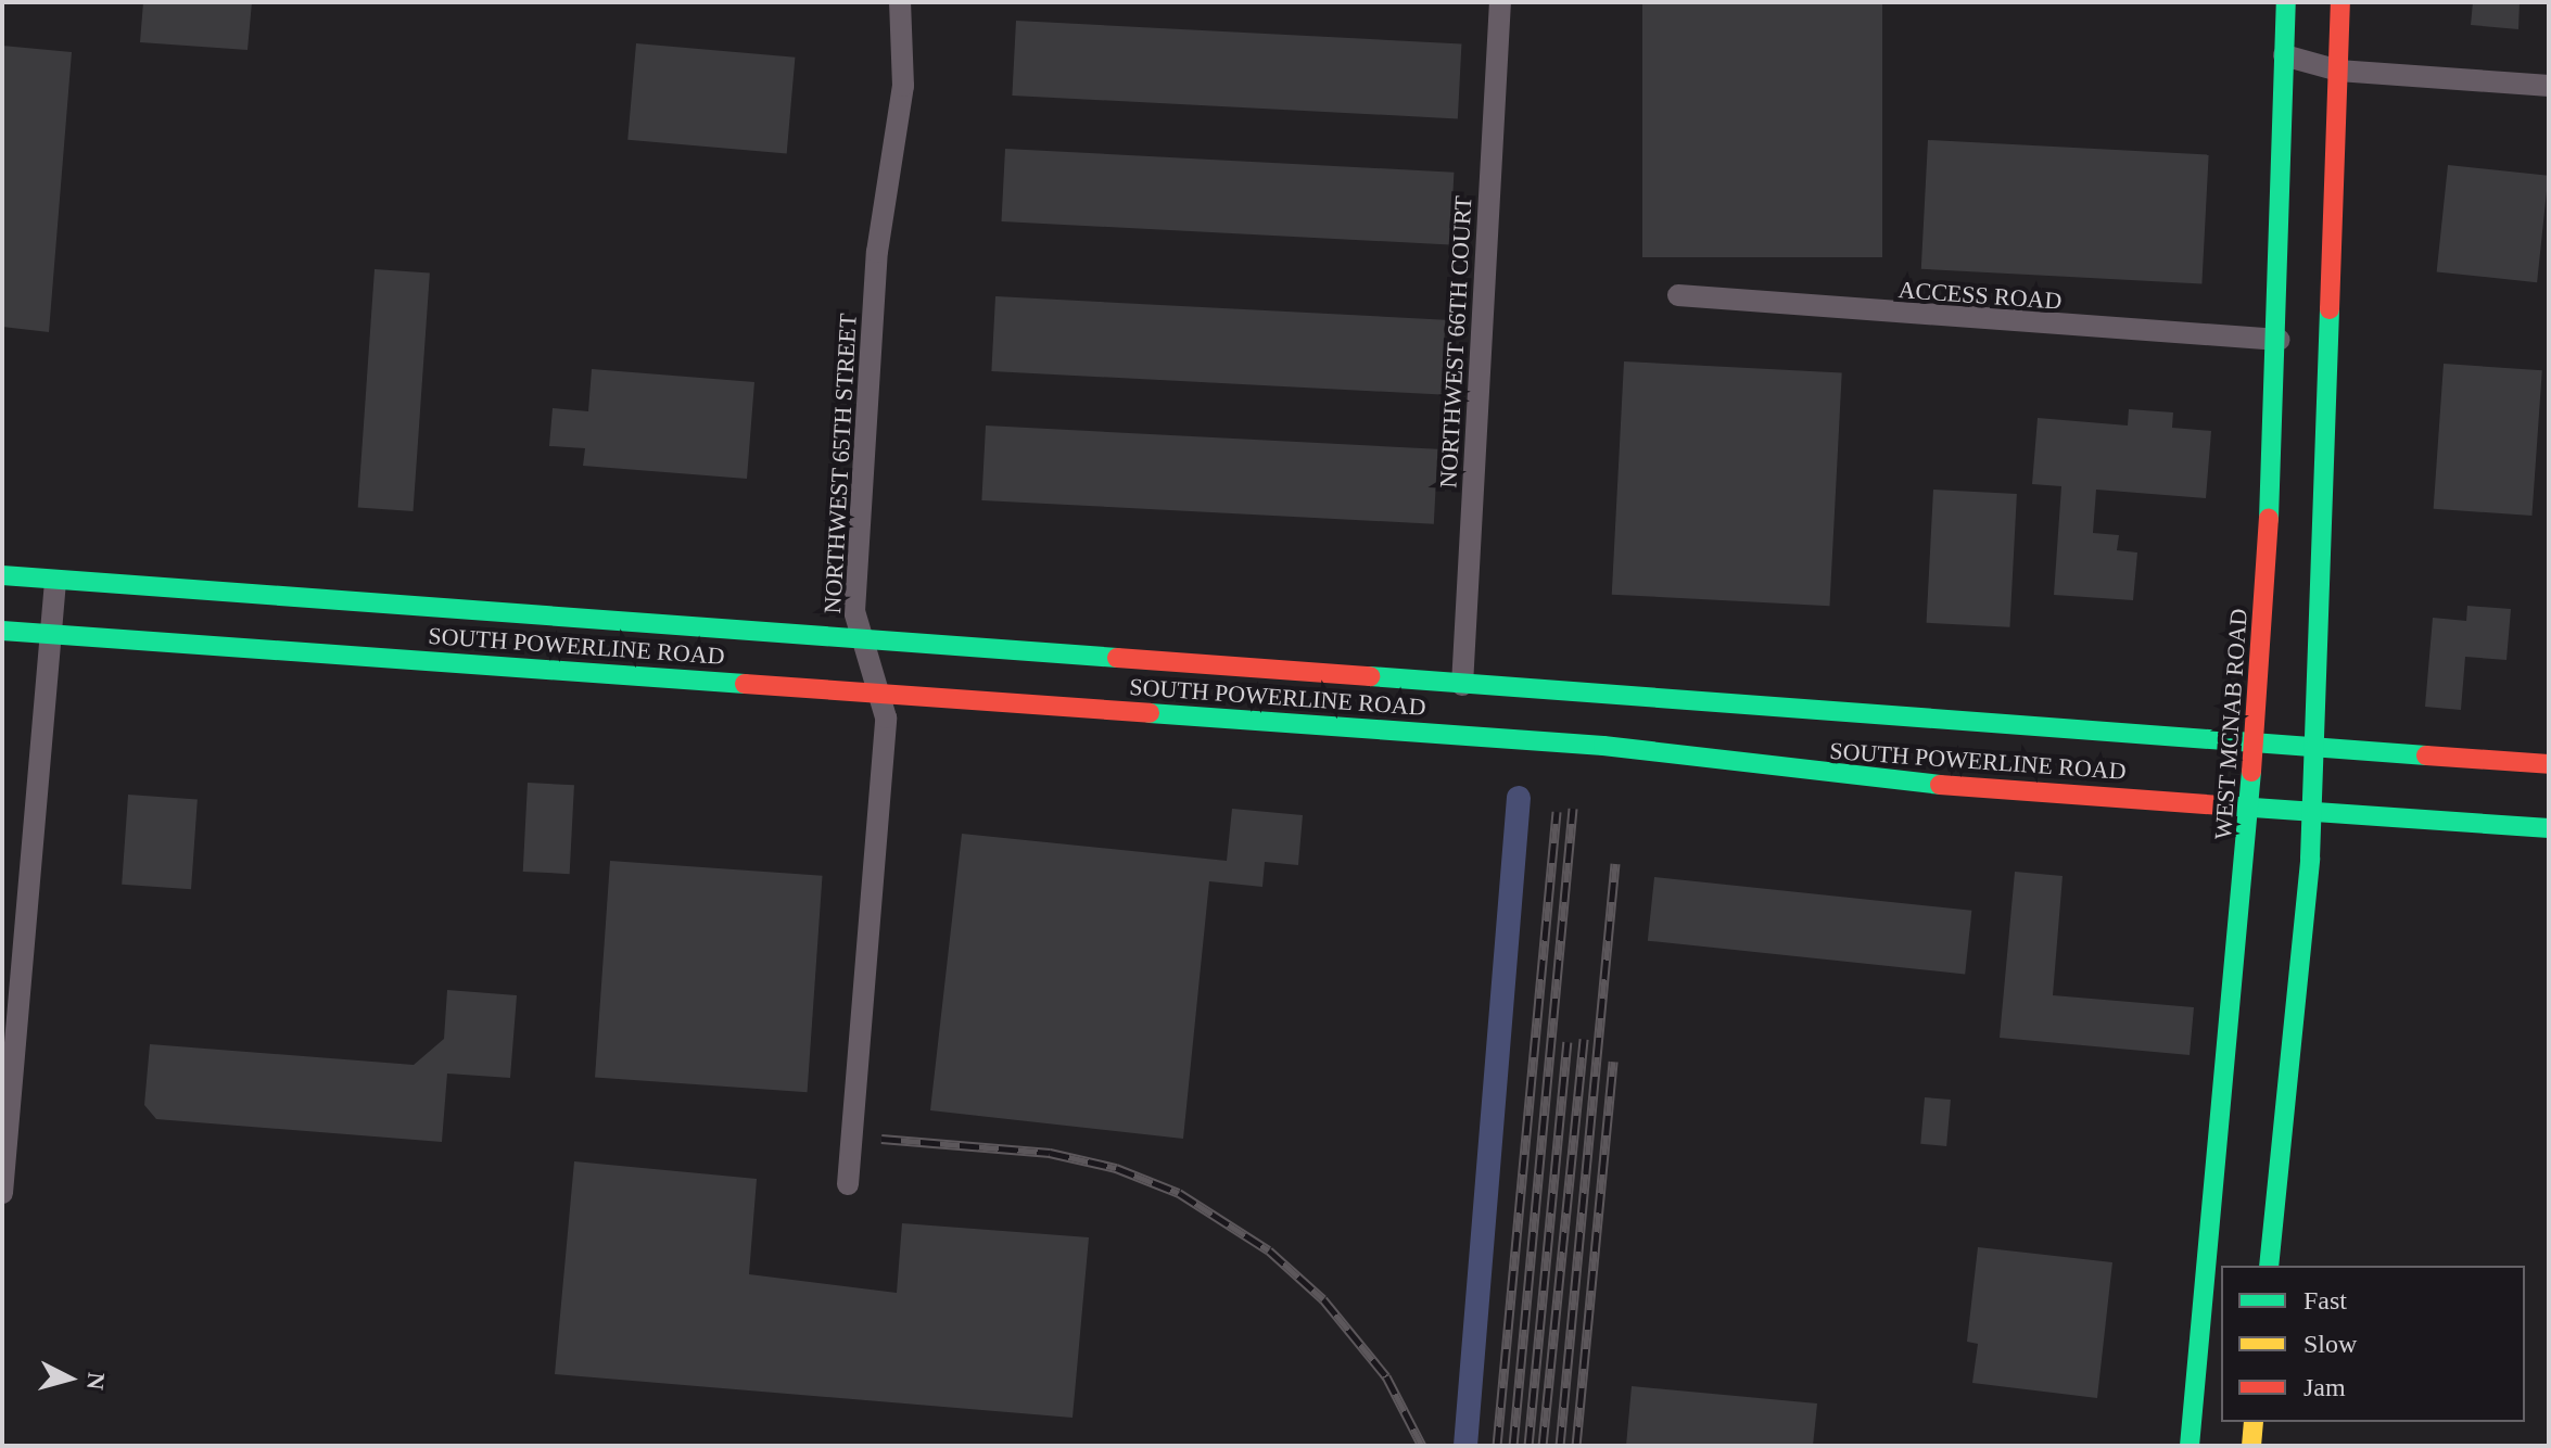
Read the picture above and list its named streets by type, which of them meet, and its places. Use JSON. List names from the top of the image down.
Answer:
{
  "streets": {
    "main road": ["SOUTH POWERLINE ROAD", "WEST MCNAB ROAD"],
    "street": ["ACCESS ROAD", "NORTHWEST 66TH COURT", "NORTHWEST 65TH STREET"]
  },
  "crossings": [
    ["ACCESS ROAD", "WEST MCNAB ROAD"],
    ["NORTHWEST 66TH COURT", "SOUTH POWERLINE ROAD"],
    ["NORTHWEST 65TH STREET", "SOUTH POWERLINE ROAD"],
    ["SOUTH POWERLINE ROAD", "WEST MCNAB ROAD"]
  ],
  "legend": ["Fast", "Slow", "Jam"],
  "north": "right"
}
